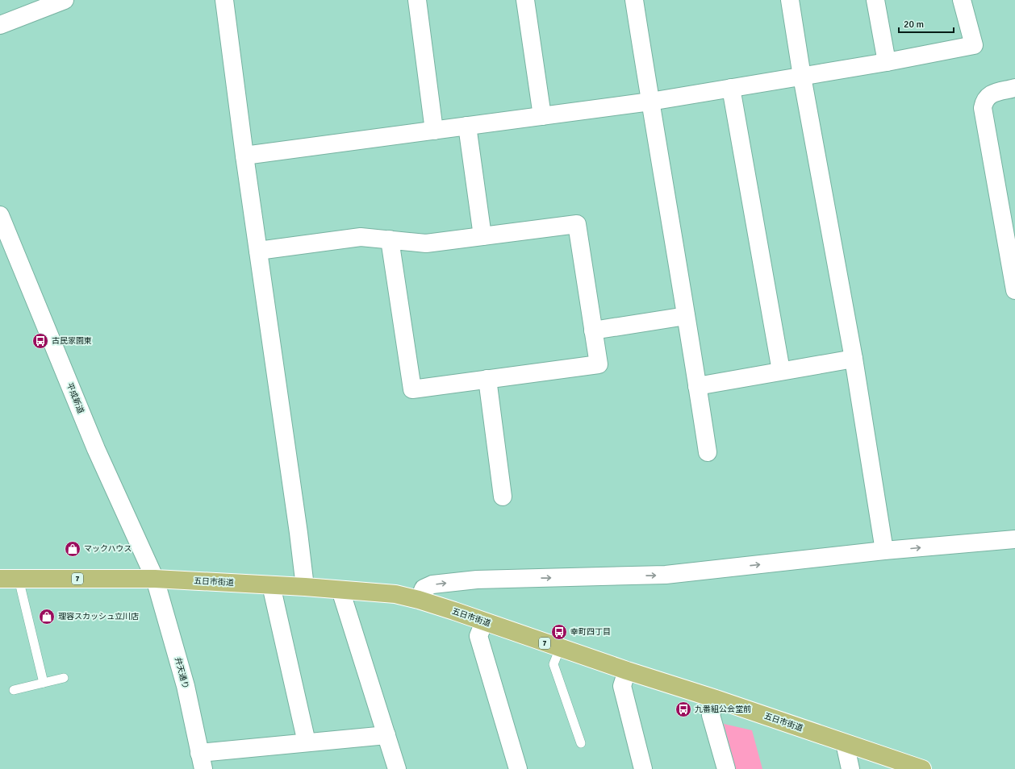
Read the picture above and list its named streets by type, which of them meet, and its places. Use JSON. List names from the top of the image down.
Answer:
{
  "streets": {
    "main road": ["7", "五日市街道"],
    "street": ["平成新道", "弁天通り"]
  },
  "crossings": [
    ["平成新道", "五日市街道"],
    ["平成新道", "弁天通り"],
    ["五日市街道", "弁天通り"]
  ],
  "places": {
    "bus stop": ["古民家園東", "幸町四丁目", "九番組公会堂前"],
    "shop": ["マックハウス", "理容スカッシュ立川店"]
  },
  "scale_bar": "20 m"
}
